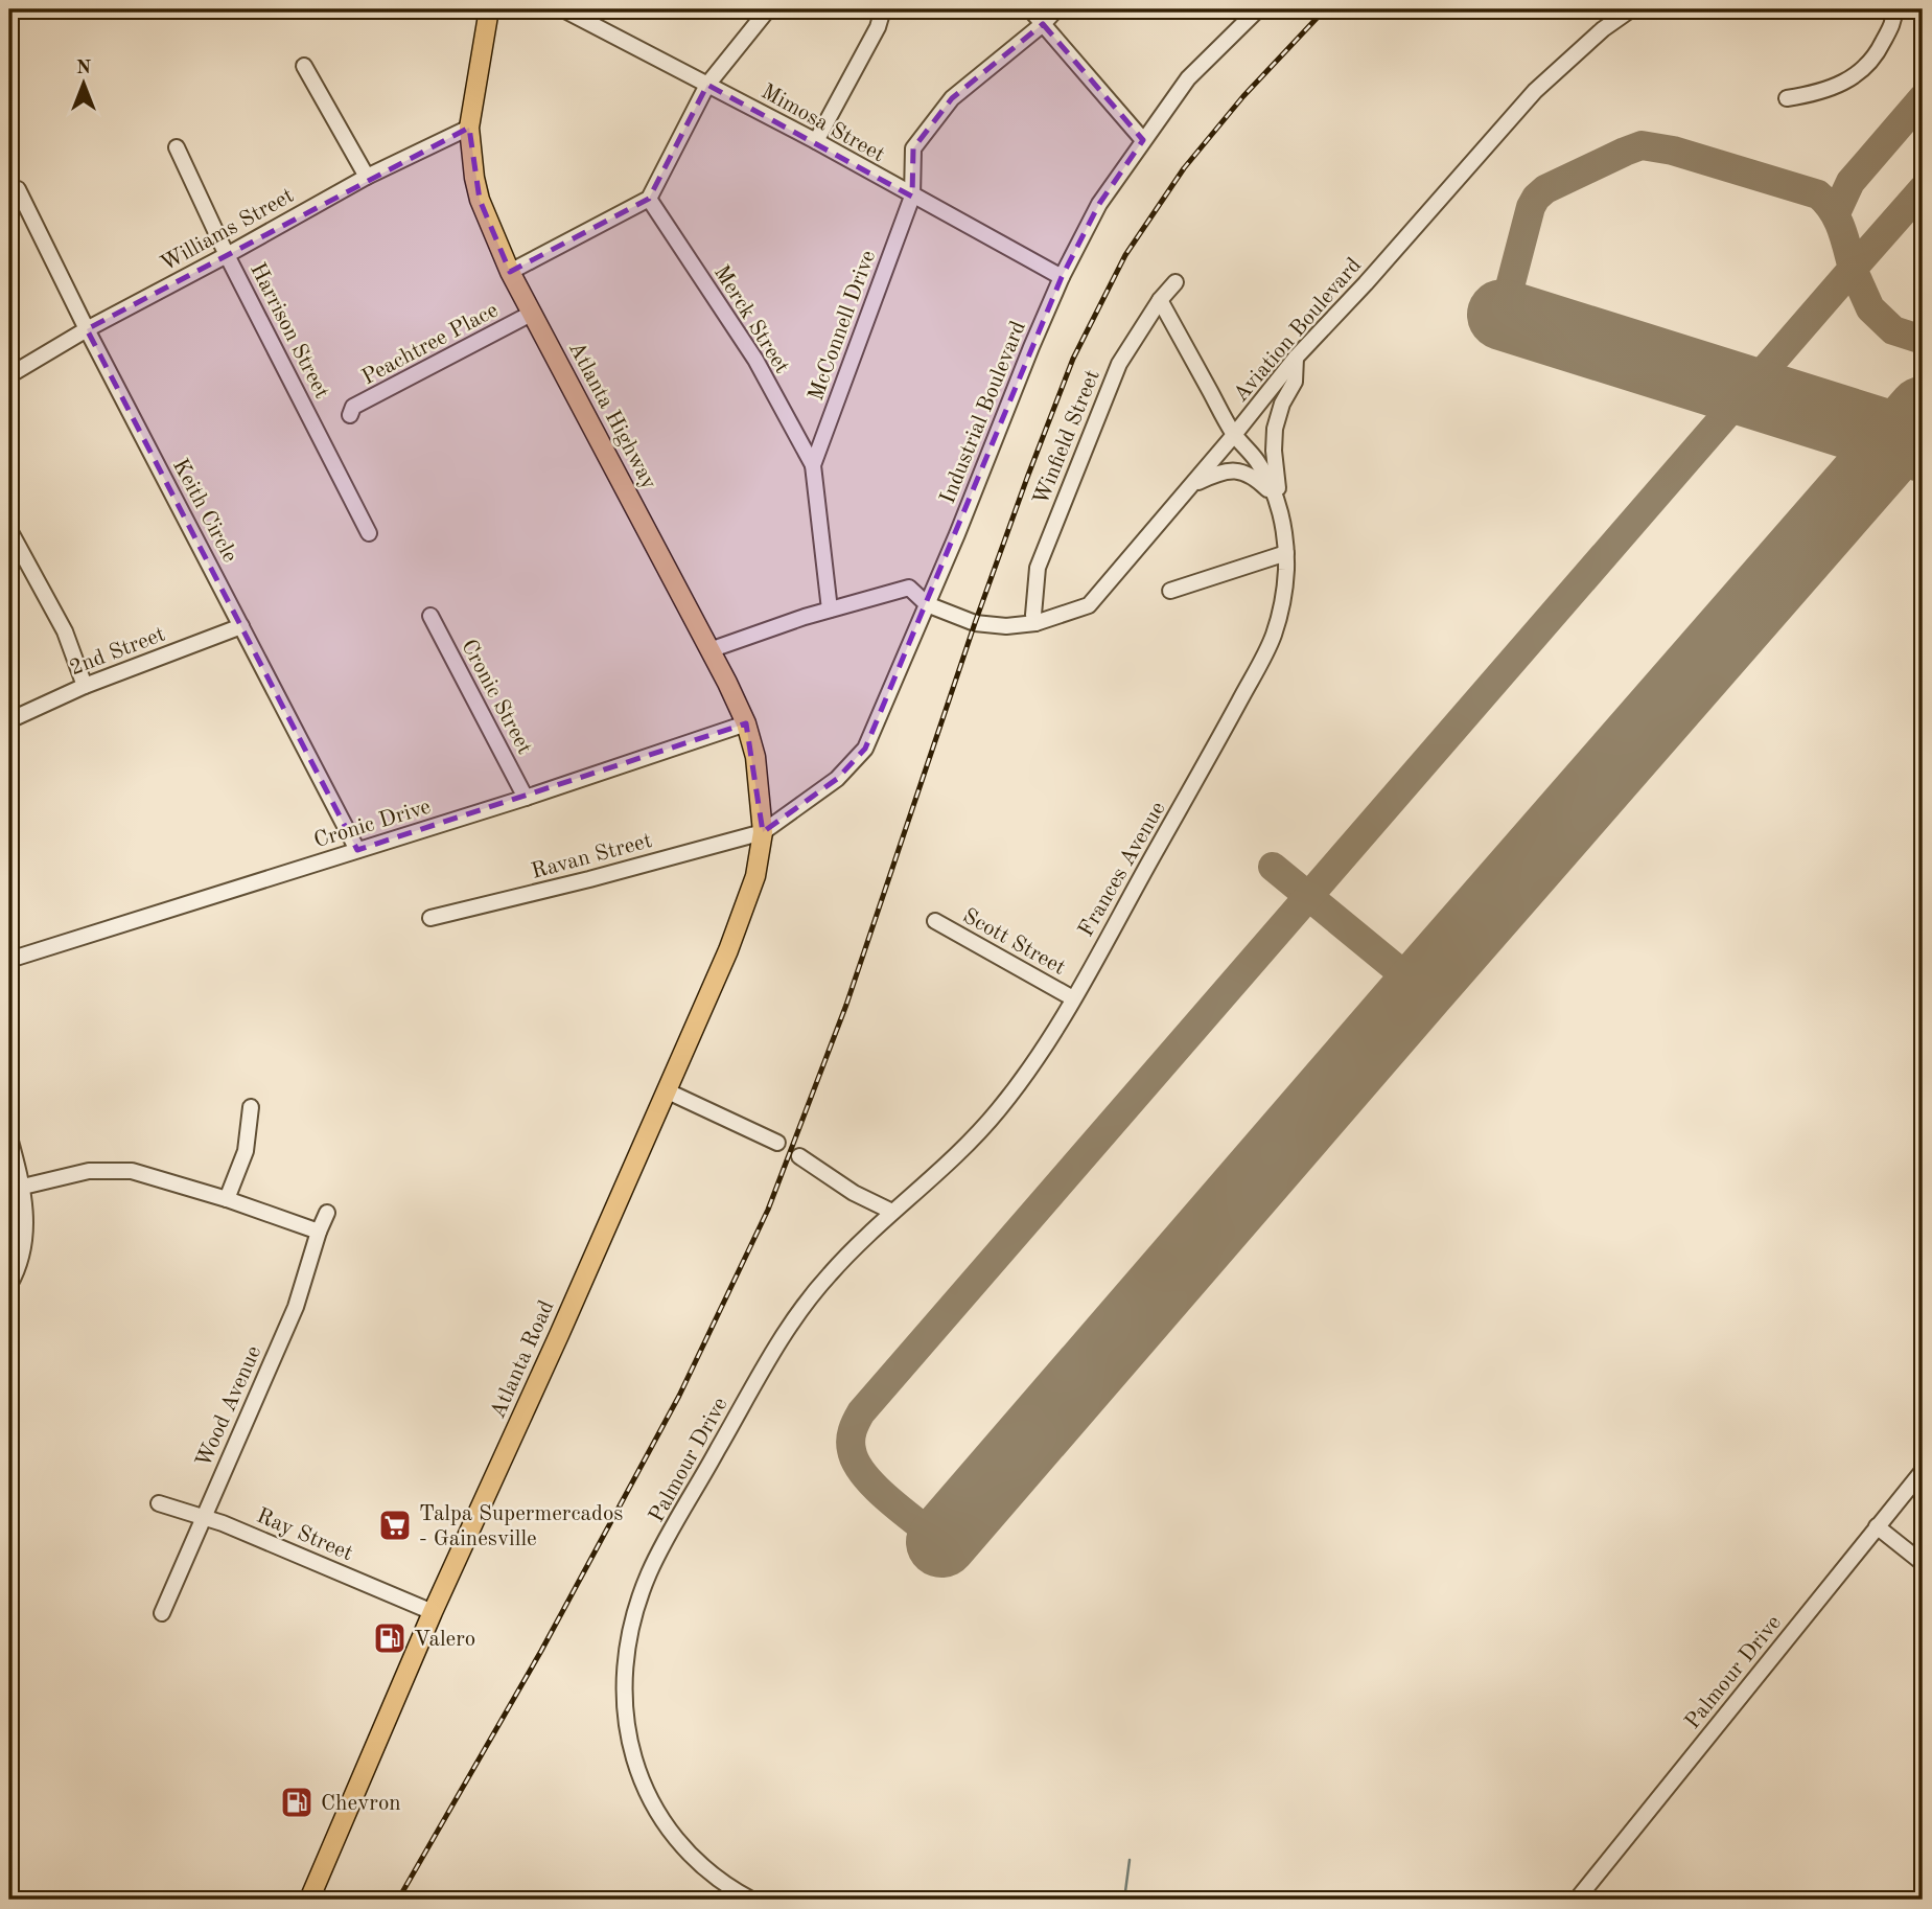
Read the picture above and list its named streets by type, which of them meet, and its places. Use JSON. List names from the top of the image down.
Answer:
{
  "streets": {
    "main road": ["Atlanta Highway", "Atlanta Road"],
    "street": [
      "Mimosa Street",
      "Williams Street",
      "Merck Street",
      "McConnell Drive",
      "Aviation Boulevard",
      "Harrison Street",
      "Peachtree Place",
      "Industrial Boulevard",
      "Winfield Street",
      "Keith Circle",
      "2nd Street",
      "Cronic Street",
      "Cronic Drive",
      "Ravan Street",
      "Frances Avenue",
      "Scott Street",
      "Wood Avenue",
      "Palmour Drive",
      "Ray Street"
    ]
  },
  "crossings": [
    ["Mimosa Street", "McConnell Drive"],
    ["Mimosa Street", "Industrial Boulevard"],
    ["Williams Street", "Harrison Street"],
    ["Williams Street", "Atlanta Highway"],
    ["Williams Street", "Keith Circle"],
    ["Merck Street", "McConnell Drive"],
    ["Aviation Boulevard", "Industrial Boulevard"],
    ["Aviation Boulevard", "Winfield Street"],
    ["Aviation Boulevard", "Frances Avenue"],
    ["Peachtree Place", "Atlanta Highway"],
    ["Industrial Boulevard", "Atlanta Highway"],
    ["Industrial Boulevard", "Ravan Street"],
    ["Industrial Boulevard", "Atlanta Road"],
    ["Atlanta Highway", "Cronic Drive"],
    ["Atlanta Highway", "Ravan Street"],
    ["Atlanta Highway", "Atlanta Road"],
    ["Winfield Street", "Frances Avenue"],
    ["Keith Circle", "2nd Street"],
    ["Keith Circle", "Cronic Drive"],
    ["Cronic Street", "Cronic Drive"],
    ["Ravan Street", "Atlanta Road"],
    ["Frances Avenue", "Scott Street"],
    ["Frances Avenue", "Palmour Drive"],
    ["Atlanta Road", "Ray Street"],
    ["Wood Avenue", "Ray Street"]
  ],
  "places": {
    "supermarket": ["Talpa Supermercados - Gainesville"],
    "fuel station": ["Valero", "Chevron"]
  },
  "north": "top"
}
